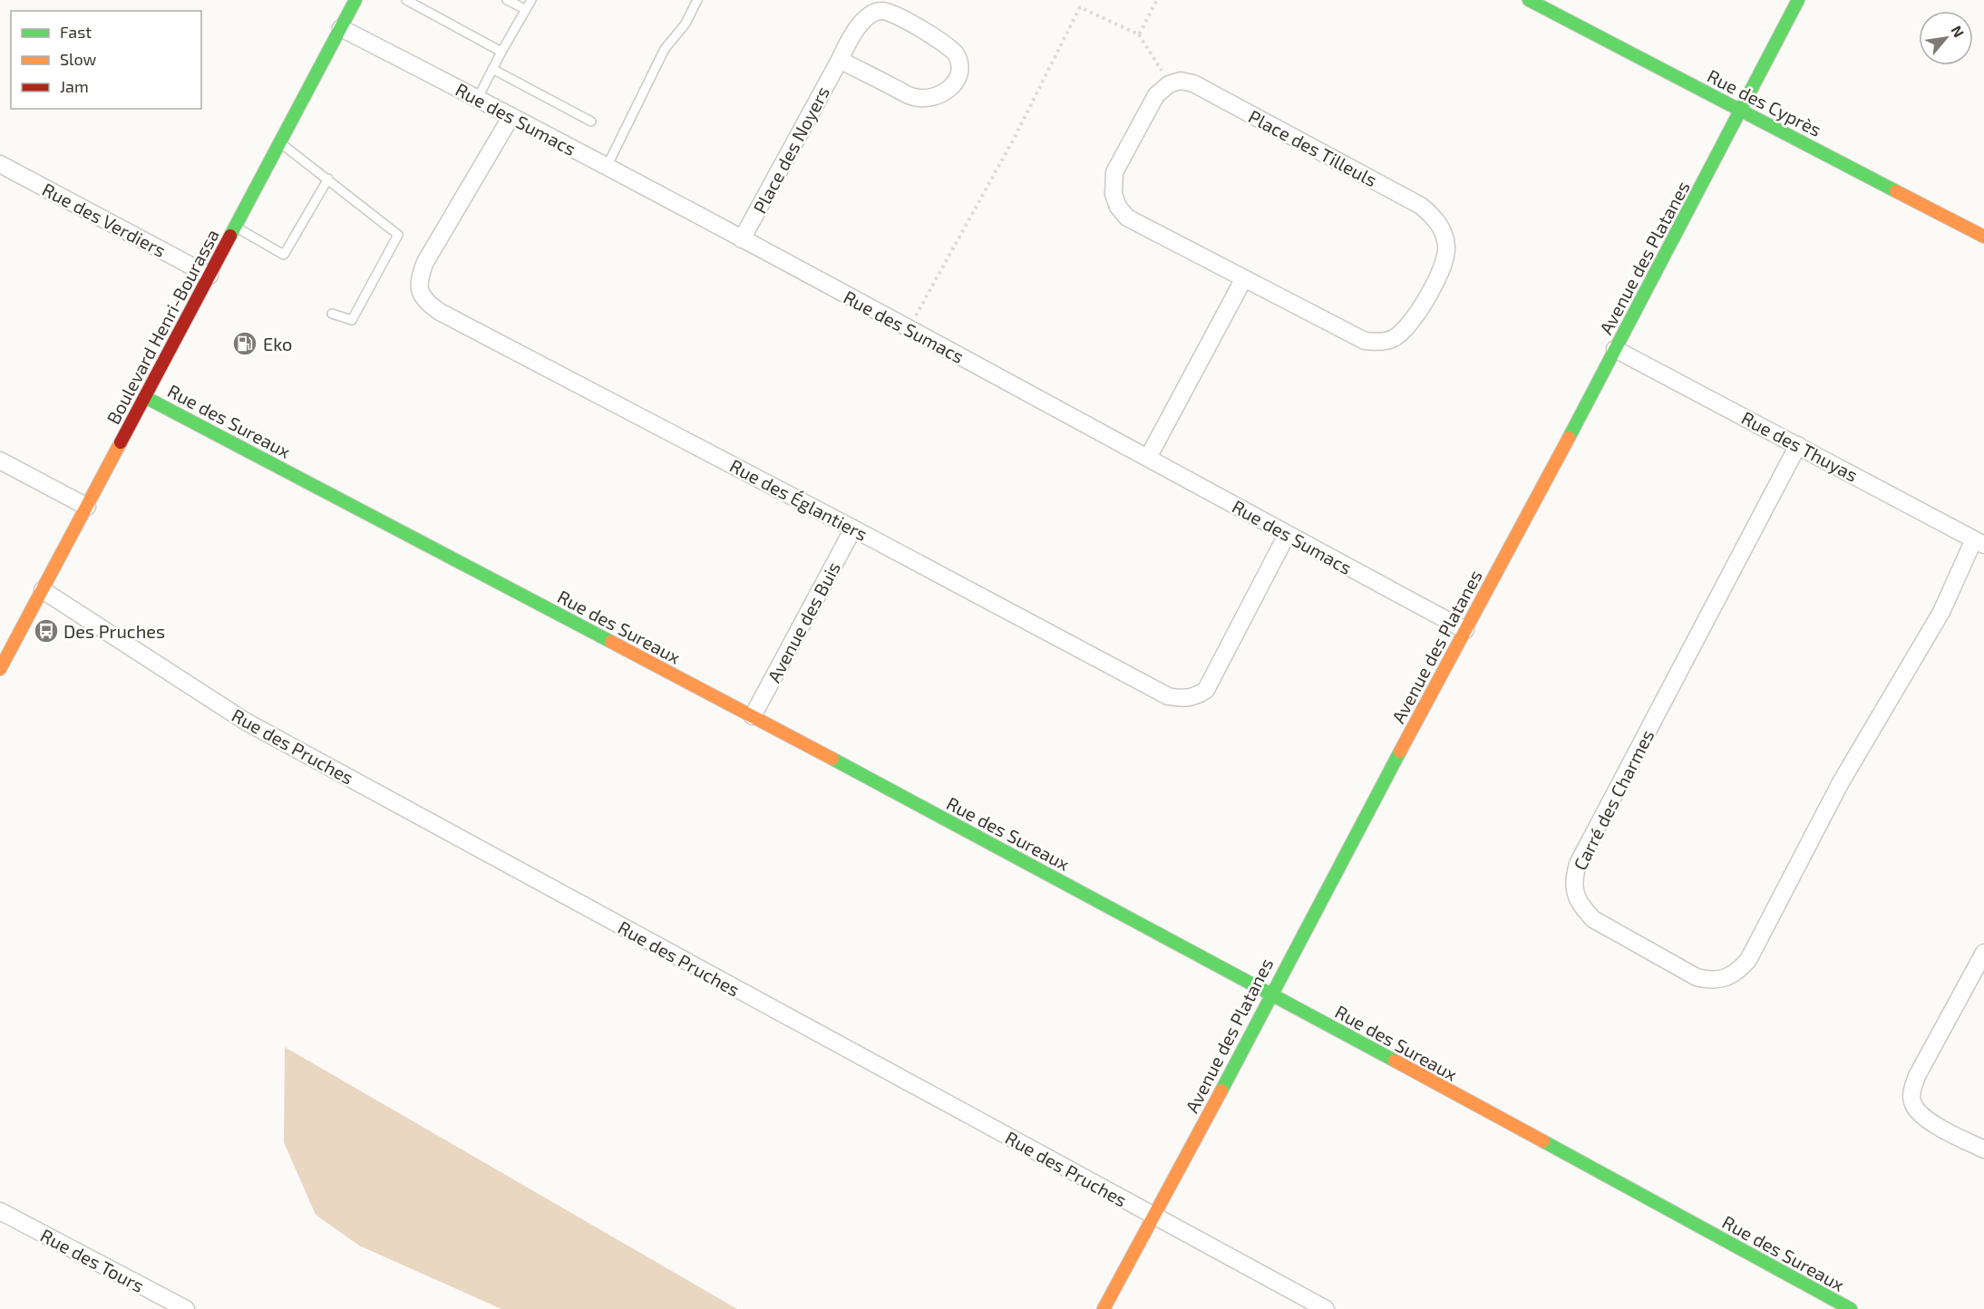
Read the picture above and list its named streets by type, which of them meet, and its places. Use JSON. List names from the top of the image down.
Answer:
{
  "streets": {
    "street": [
      "Rue des Cyprès",
      "Rue des Sumacs",
      "Place des Tilleuls",
      "Place des Noyers",
      "Rue des Verdiers",
      "Avenue des Platanes",
      "Boulevard Henri-Bourassa",
      "Rue des Sureaux",
      "Rue des Thuyas",
      "Rue des Églantiers",
      "Avenue des Buis",
      "Rue des Pruches",
      "Carré des Charmes",
      "Rue des Tours"
    ]
  },
  "crossings": [
    ["Rue des Cyprès", "Avenue des Platanes"],
    ["Rue des Sumacs", "Place des Noyers"],
    ["Rue des Sumacs", "Avenue des Platanes"],
    ["Rue des Sumacs", "Boulevard Henri-Bourassa"],
    ["Rue des Sumacs", "Rue des Églantiers"],
    ["Rue des Verdiers", "Boulevard Henri-Bourassa"],
    ["Avenue des Platanes", "Rue des Sureaux"],
    ["Avenue des Platanes", "Rue des Thuyas"],
    ["Avenue des Platanes", "Rue des Pruches"],
    ["Boulevard Henri-Bourassa", "Rue des Sureaux"],
    ["Boulevard Henri-Bourassa", "Rue des Pruches"],
    ["Rue des Sureaux", "Avenue des Buis"],
    ["Rue des Thuyas", "Carré des Charmes"],
    ["Rue des Églantiers", "Avenue des Buis"]
  ],
  "places": {
    "fuel station": ["Eko"],
    "bus stop": ["Des Pruches"]
  },
  "legend": ["Fast", "Slow", "Jam"],
  "north": "top right"
}
